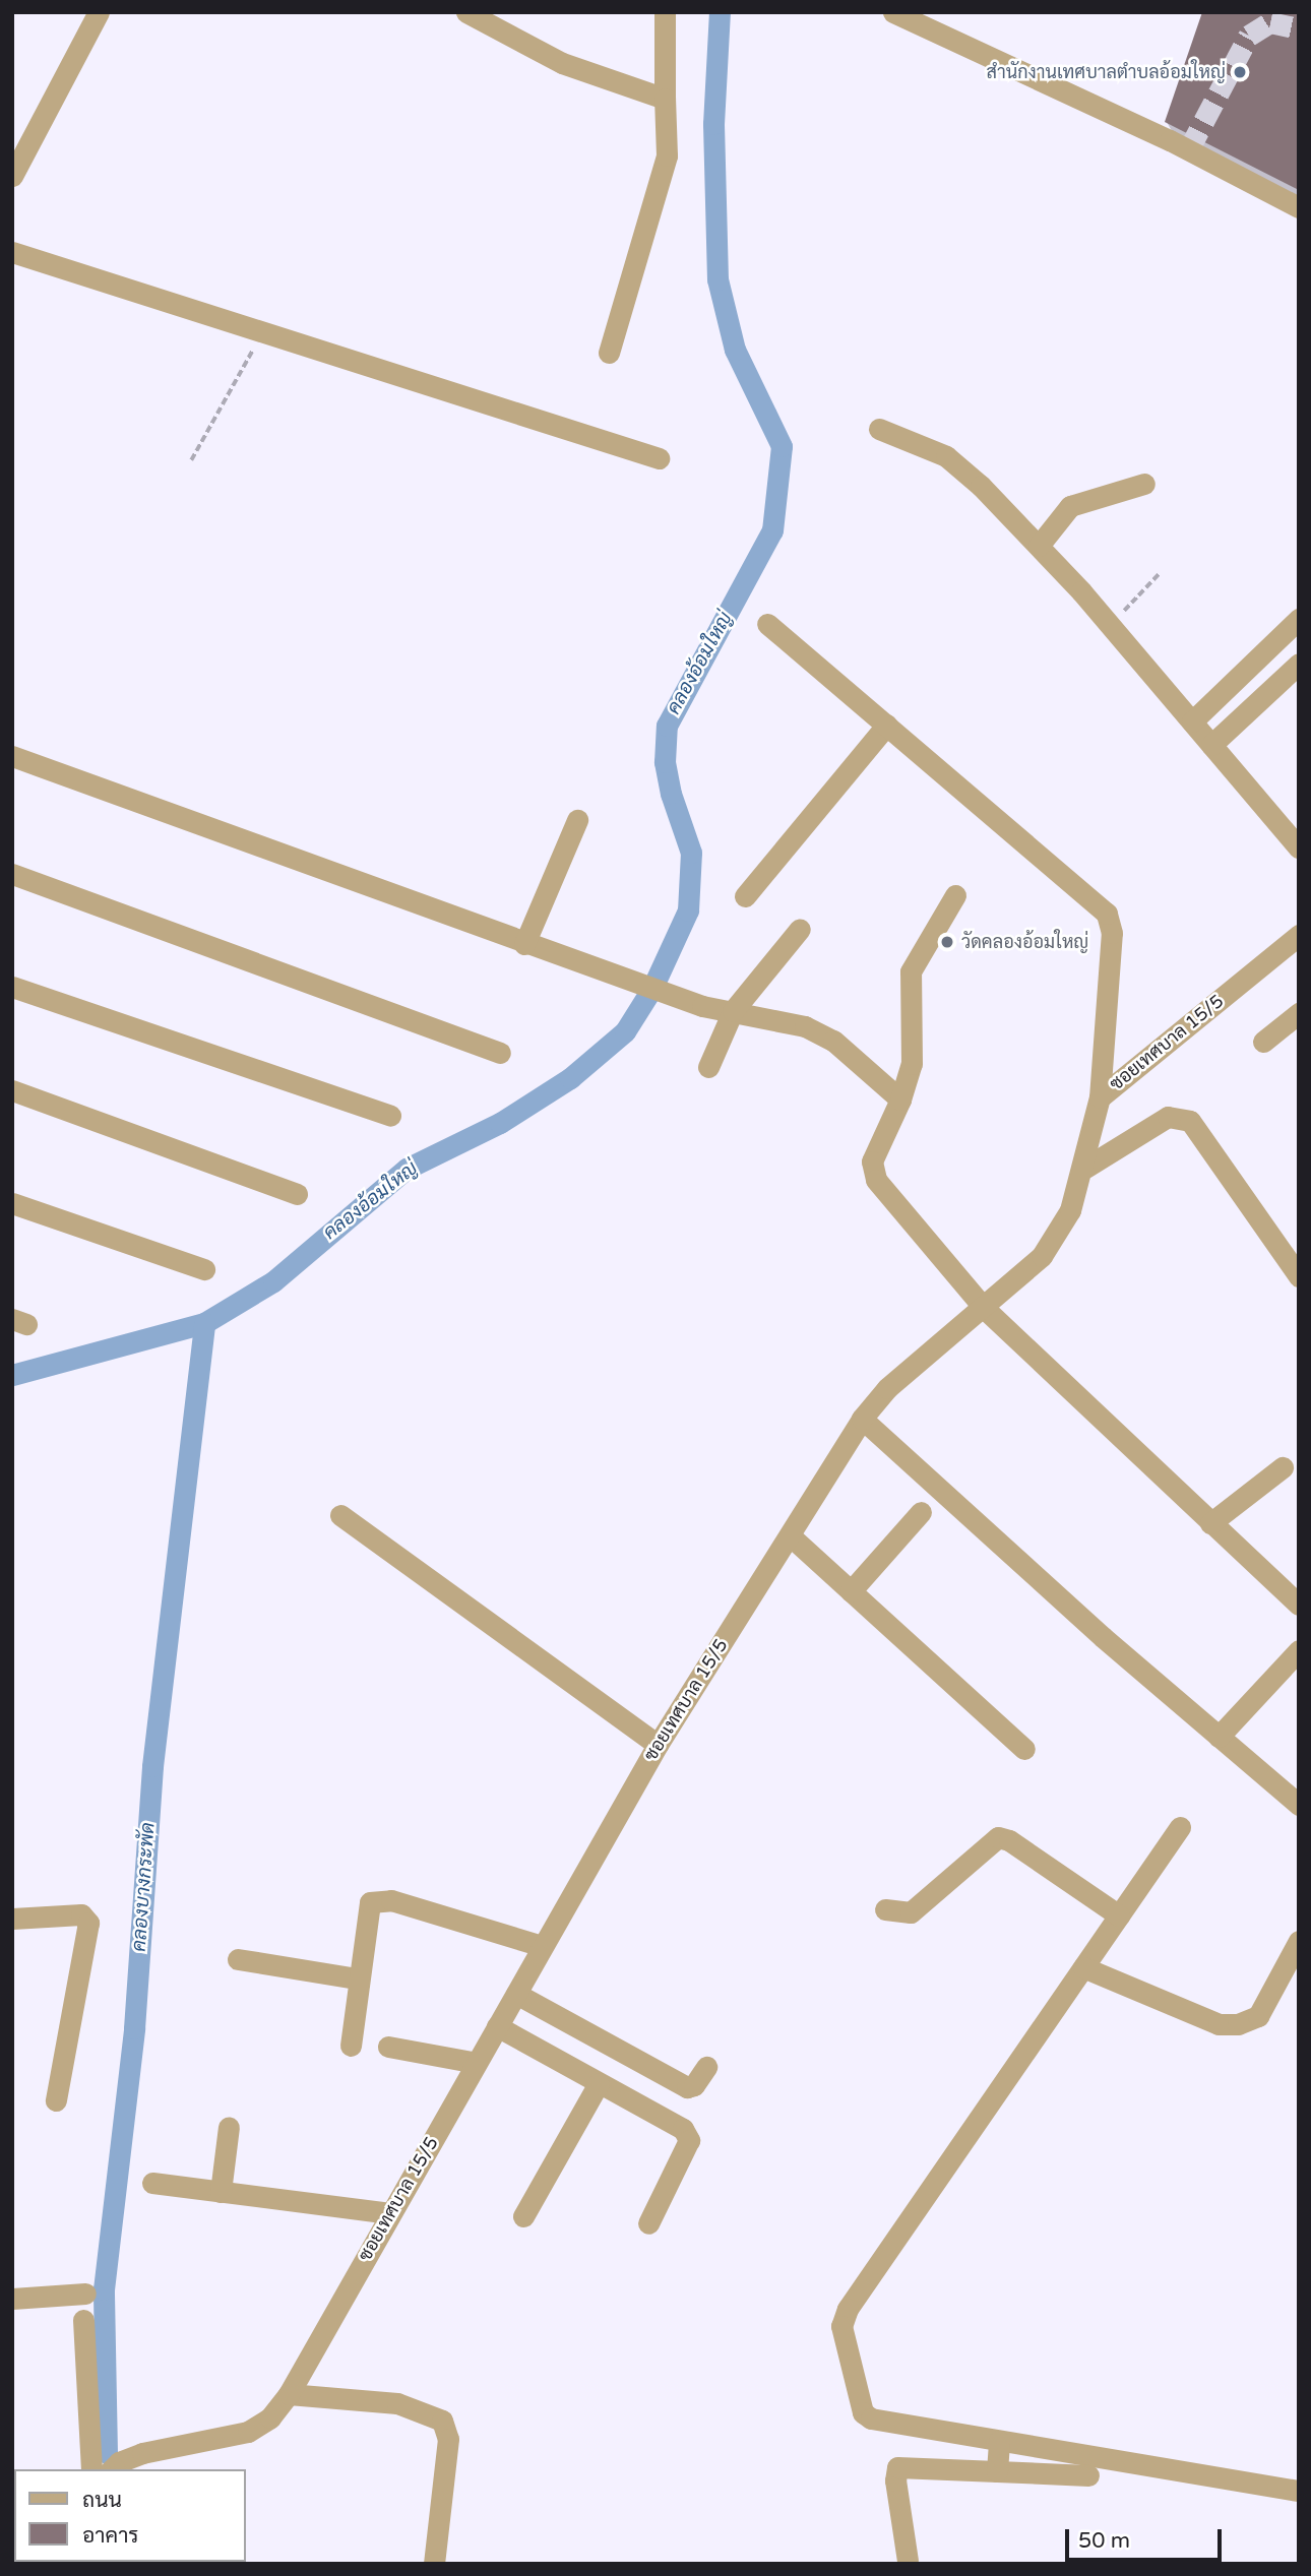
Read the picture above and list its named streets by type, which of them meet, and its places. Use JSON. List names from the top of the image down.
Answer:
{
  "streets": {
    "street": ["ซอยเทศบาล 15/5"]
  },
  "water": ["คลองอ้อมใหญ่", "คลองบางกระพัด"],
  "places": ["สำนักงานเทศบาลตำบลอ้อมใหญ่", "วัดคลองอ้อมใหญ่"],
  "legend": ["ถนน", "อาคาร"],
  "scale_bar": "50 m"
}
